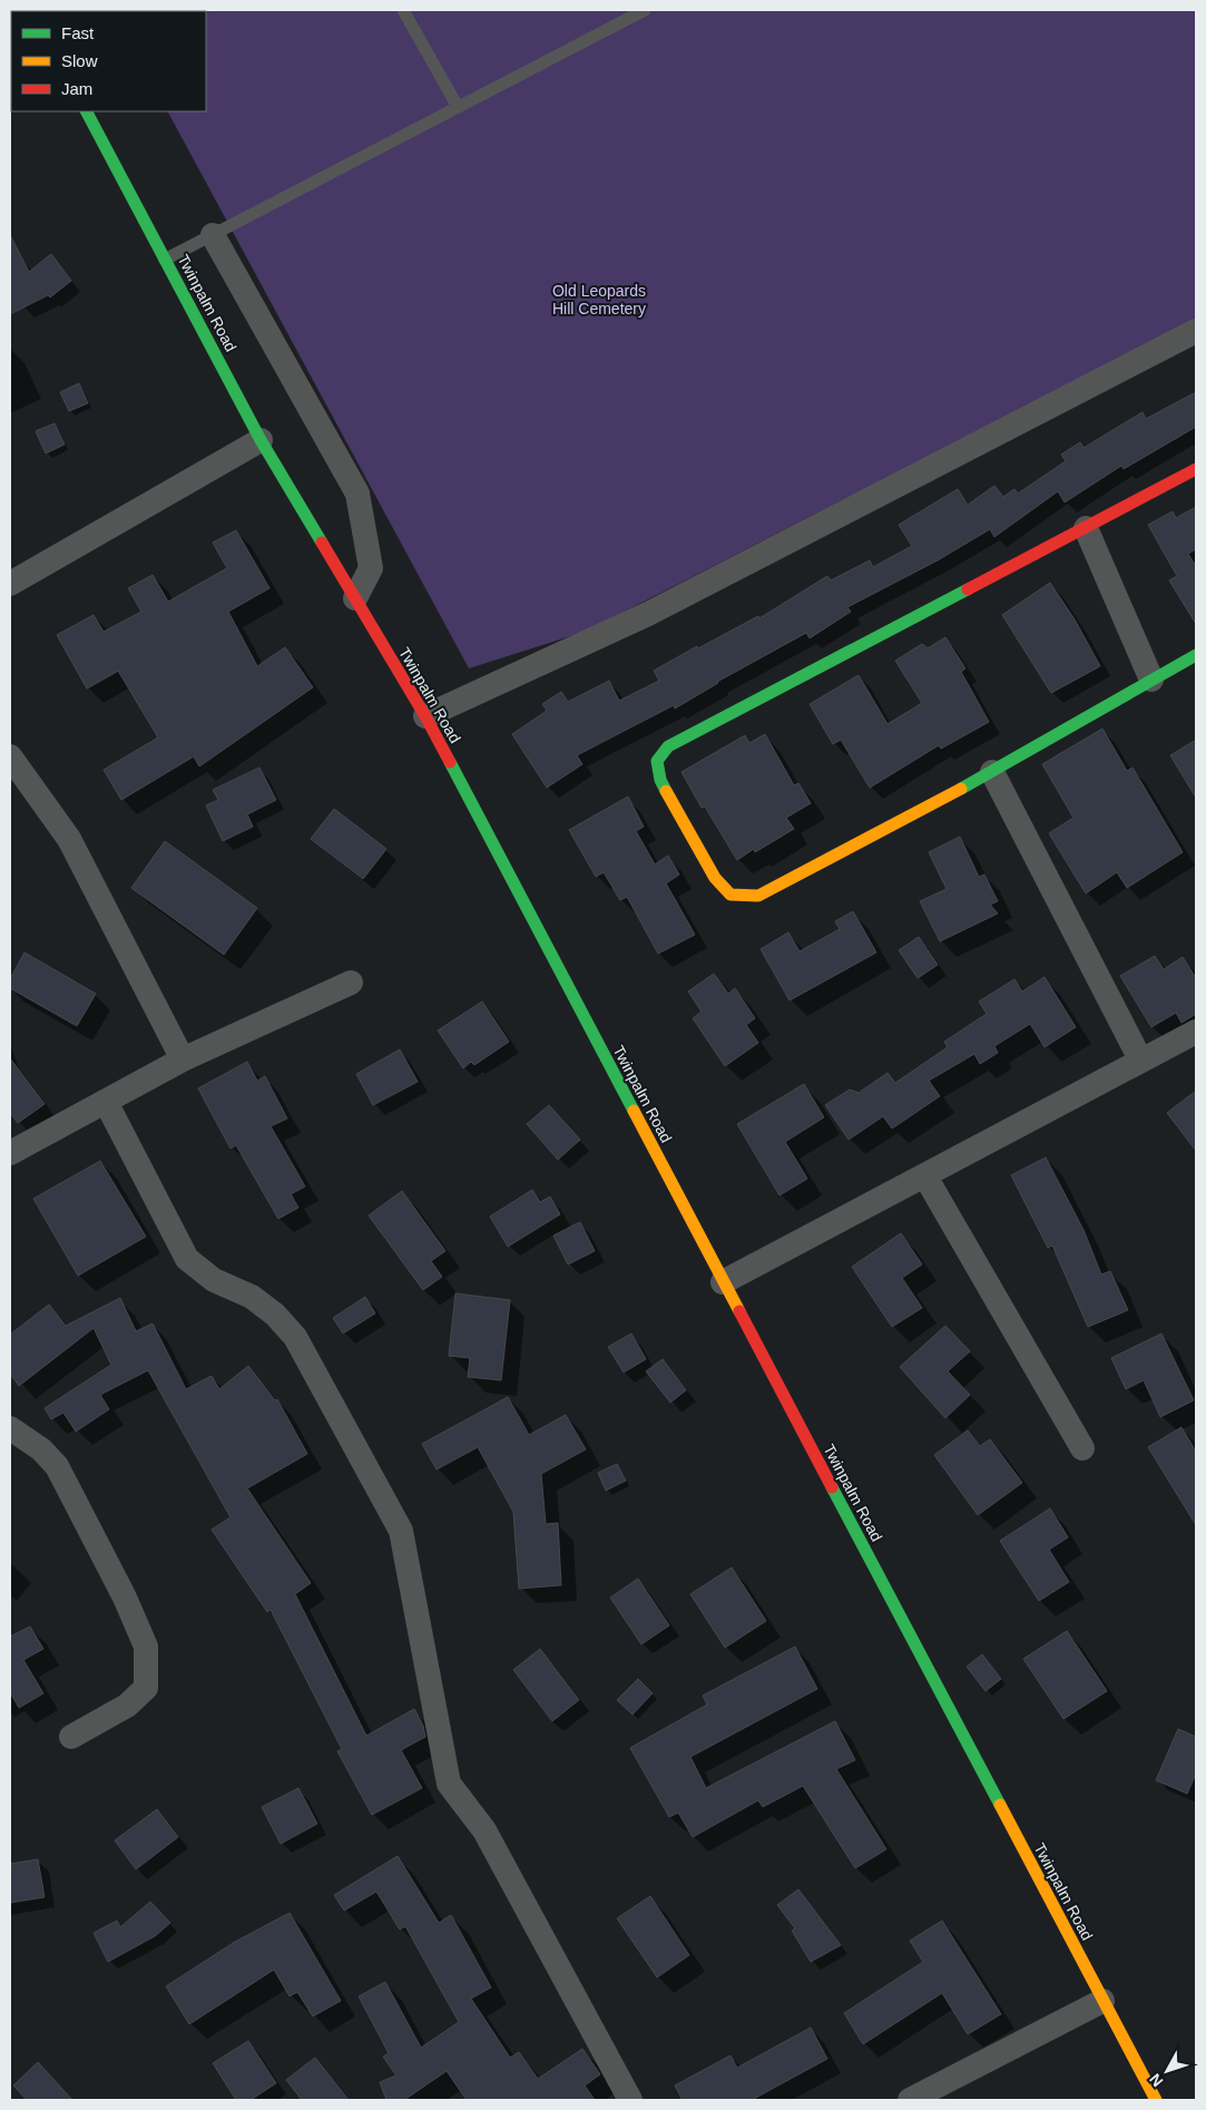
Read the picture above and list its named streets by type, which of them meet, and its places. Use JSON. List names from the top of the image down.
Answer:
{
  "streets": {
    "main road": ["Twinpalm Road"]
  },
  "parks": ["Old Leopards Hill Cemetery"],
  "legend": ["Fast", "Slow", "Jam"],
  "north": "bottom left"
}
